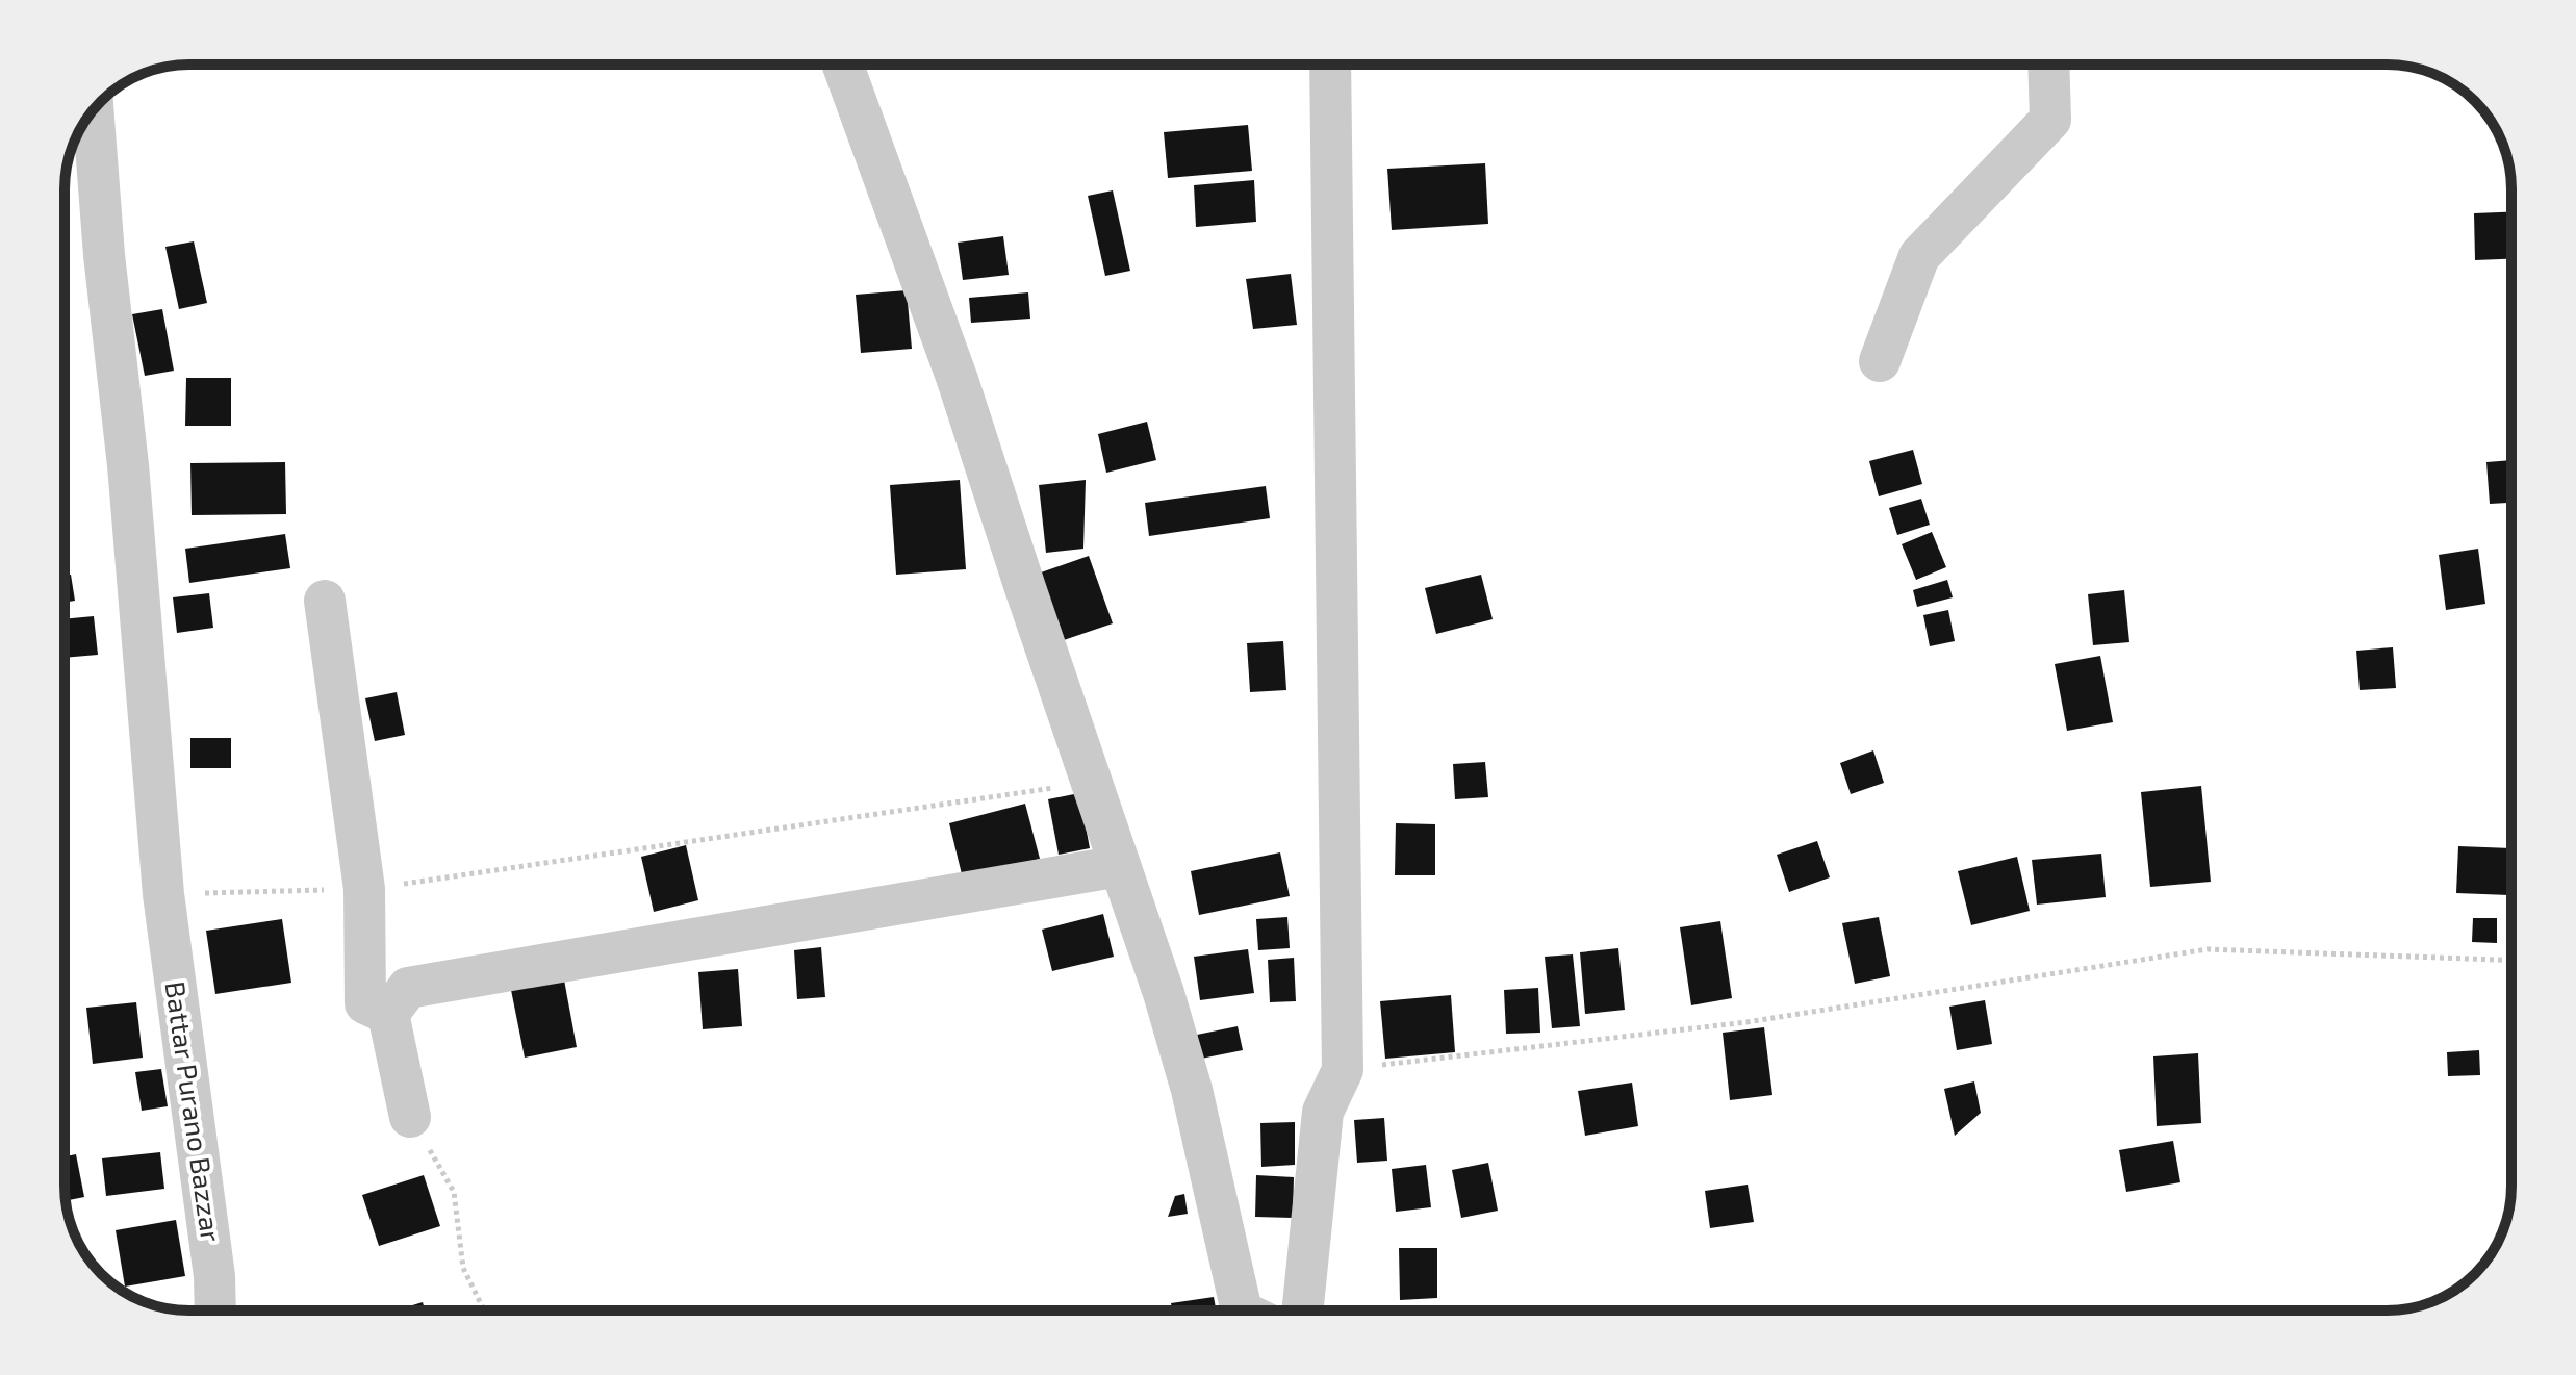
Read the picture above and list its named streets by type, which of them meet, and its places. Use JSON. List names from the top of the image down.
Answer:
{
  "streets": {
    "street": ["Battar Purano Bazzar"]
  }
}
